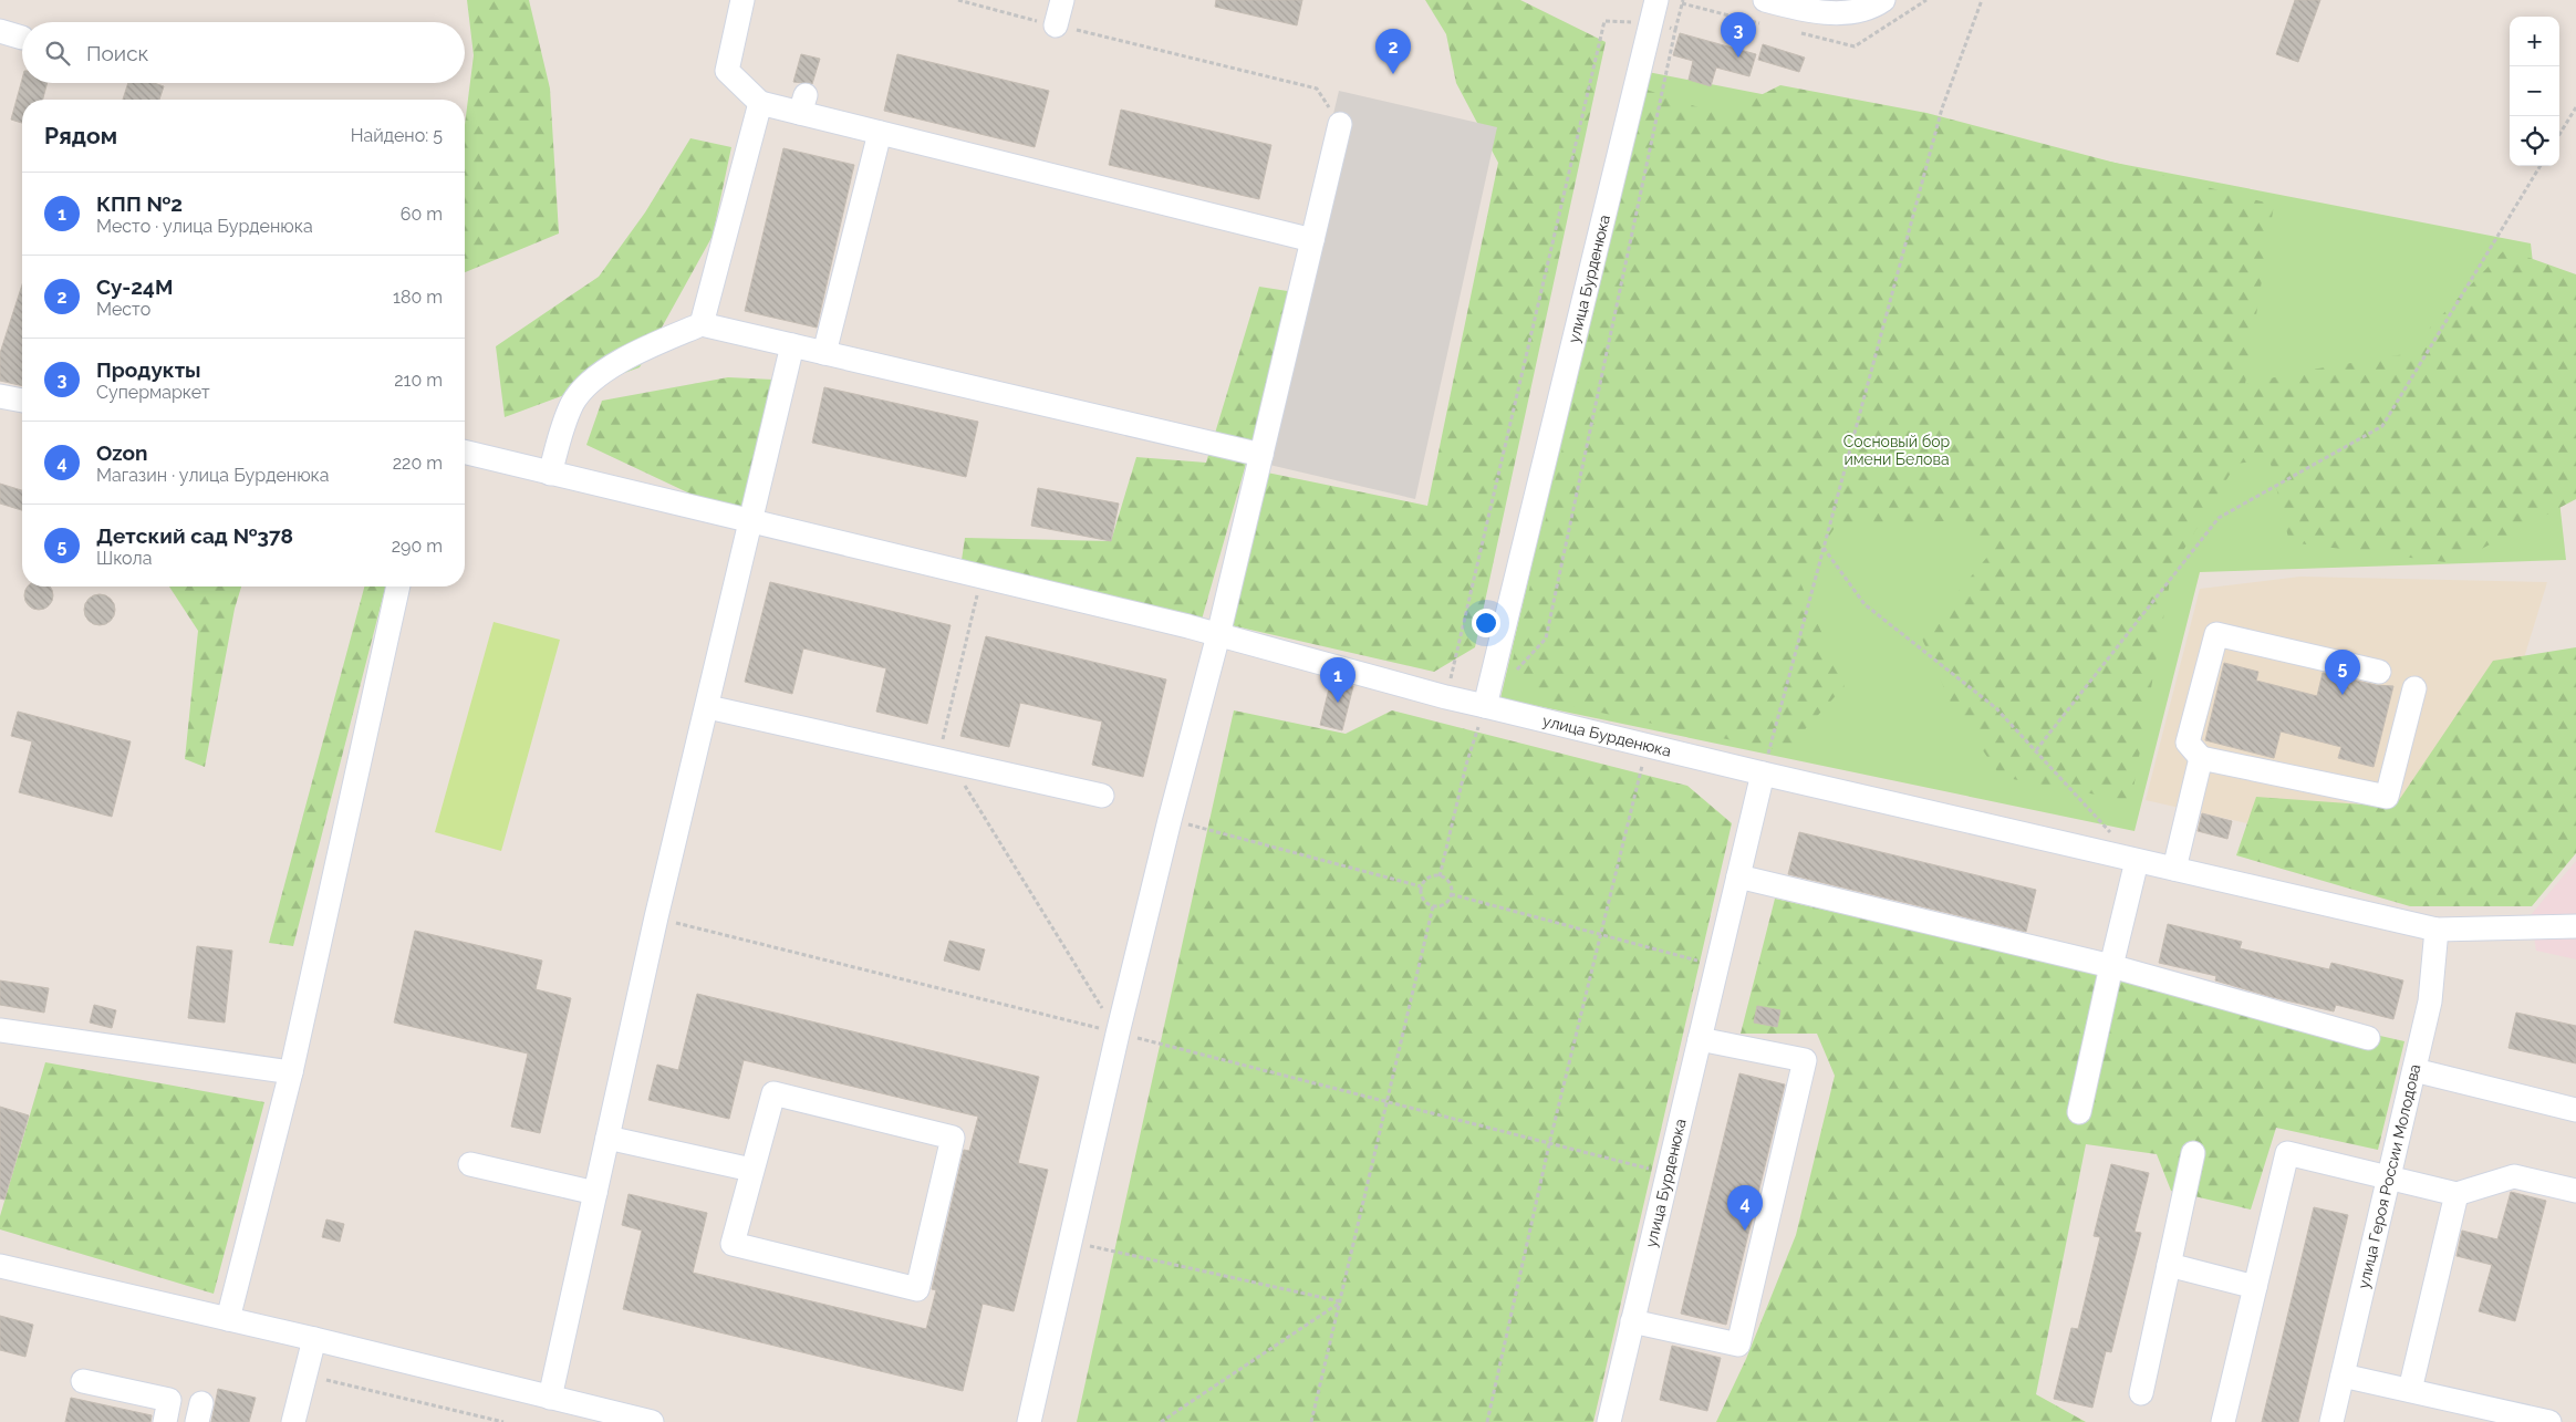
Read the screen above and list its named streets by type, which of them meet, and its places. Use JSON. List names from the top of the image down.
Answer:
{
  "streets": {
    "street": ["улица Бурденюка", "улица Героя России Молодова"]
  },
  "parks": ["Сосновый бор имени Белова"],
  "page": {
    "pins": [
      "3",
      "2",
      "5",
      "1",
      "4"
    ],
    "map_buttons": ["+", "−"],
    "search": "Поиск",
    "heading": ["Рядом", "Найдено: 5"],
    "list": [
      {
        "mark": "1",
        "name": "КПП №2",
        "note": "Место · улица Бурденюка",
        "value": "60 m"
      },
      {
        "mark": "2",
        "name": "Су-24М",
        "note": "Место",
        "value": "180 m"
      },
      {
        "mark": "3",
        "name": "Продукты",
        "note": "Супермаркет",
        "value": "210 m"
      },
      {
        "mark": "4",
        "name": "Ozon",
        "note": "Магазин · улица Бурденюка",
        "value": "220 m"
      },
      {
        "mark": "5",
        "name": "Детский сад №378",
        "note": "Школа",
        "value": "290 m"
      }
    ]
  }
}
